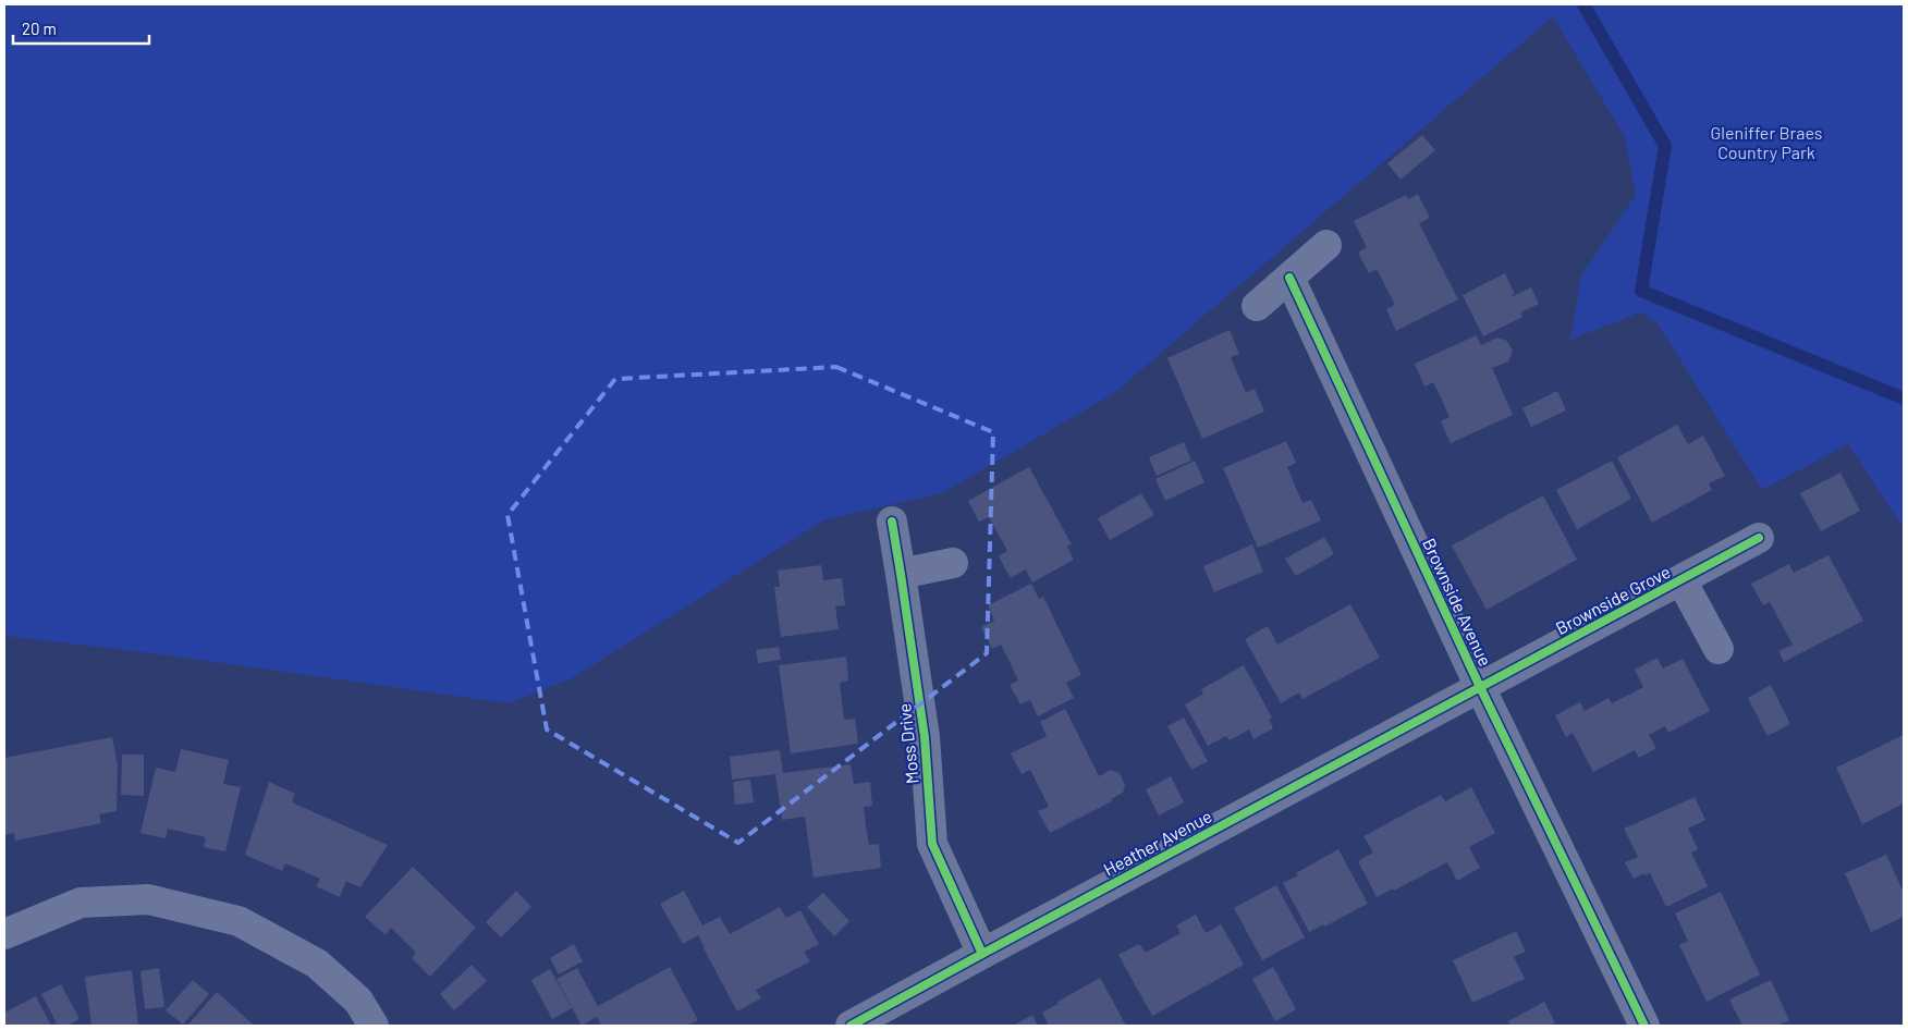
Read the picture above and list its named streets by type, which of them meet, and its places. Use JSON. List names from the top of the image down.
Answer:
{
  "streets": {
    "street": [
      "Brownside Grove",
      "Brownside Avenue",
      "Moss Drive",
      "Heather Avenue"
    ]
  },
  "crossings": [
    ["Brownside Grove", "Brownside Avenue"],
    ["Brownside Grove", "Heather Avenue"],
    ["Brownside Avenue", "Heather Avenue"],
    ["Moss Drive", "Heather Avenue"]
  ],
  "parks": ["Gleniffer Braes Country Park"],
  "scale_bar": "20 m"
}
